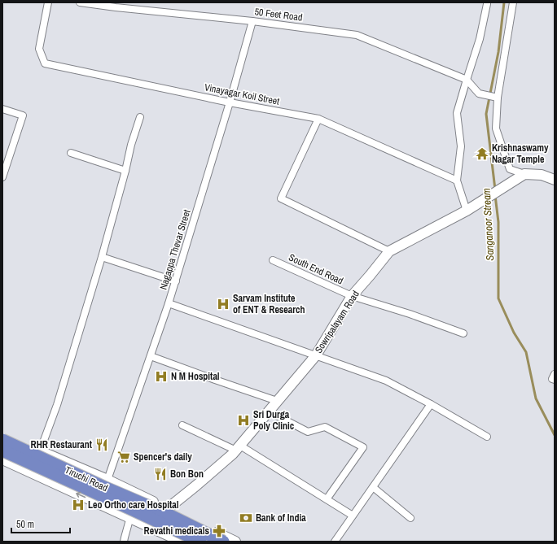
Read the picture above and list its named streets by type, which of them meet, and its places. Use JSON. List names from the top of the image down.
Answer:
{
  "streets": {
    "highway": ["Tiruchi Road"],
    "street": [
      "50 Feet Road",
      "Vinayagar Koil Street",
      "Nagappa Thevar Street",
      "South End Road",
      "Sowripalayam Road"
    ]
  },
  "crossings": [
    ["50 Feet Road", "Nagappa Thevar Street"],
    ["Vinayagar Koil Street", "Nagappa Thevar Street"],
    ["South End Road", "Sowripalayam Road"]
  ],
  "water": ["Sanganoor Stream"],
  "places": {
    "temple": ["Krishnaswamy Nagar Temple"],
    "hospital": [
      "Sarvam Institute of ENT & Research",
      "N M Hospital",
      "Sri Durga Poly Clinic",
      "Leo Ortho care Hospital"
    ],
    "restaurant": ["RHR Restaurant", "Bon Bon"],
    "supermarket": ["Spencer's daily"],
    "bank": ["Bank of India"],
    "pharmacy": ["Revathi medicals"]
  },
  "scale_bar": "50 m"
}
